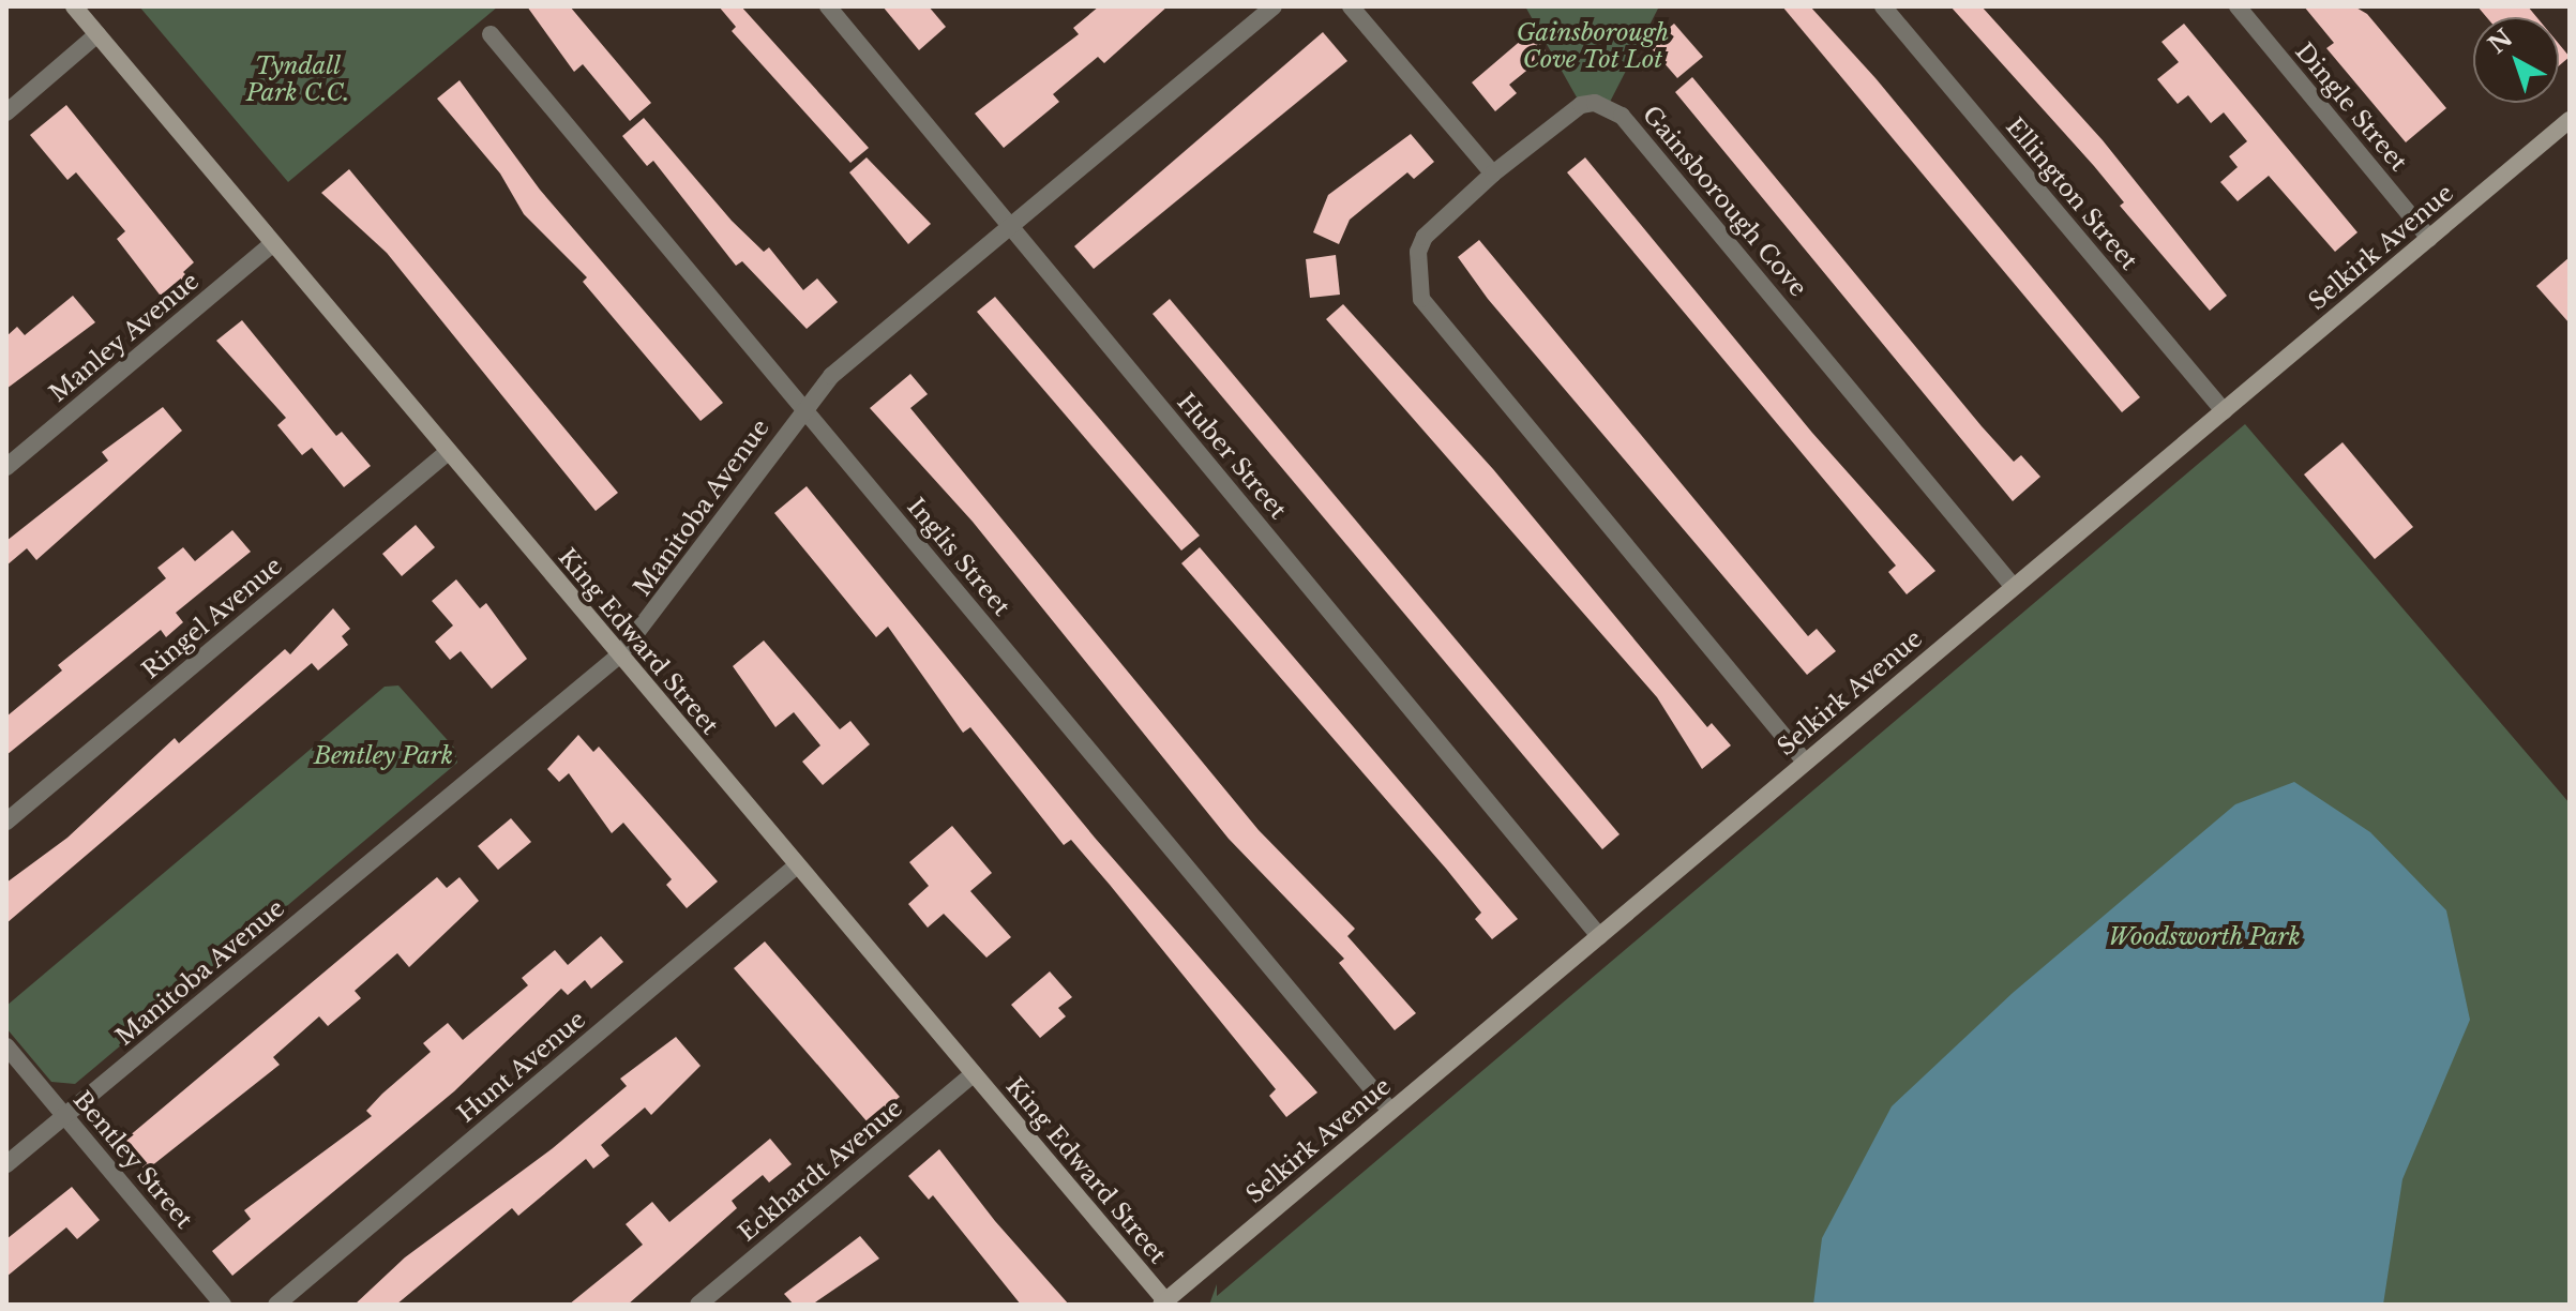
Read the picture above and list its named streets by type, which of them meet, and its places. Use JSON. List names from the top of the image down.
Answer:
{
  "streets": {
    "street": [
      "Dingle Street",
      "Ellington Street",
      "Gainsborough Cove",
      "Selkirk Avenue",
      "Manley Avenue",
      "Huber Street",
      "Manitoba Avenue",
      "Inglis Street",
      "Ringel Avenue",
      "King Edward Street",
      "Hunt Avenue",
      "Bentley Street",
      "Eckhardt Avenue"
    ]
  },
  "crossings": [
    ["Dingle Street", "Selkirk Avenue"],
    ["Ellington Street", "Selkirk Avenue"],
    ["Gainsborough Cove", "Selkirk Avenue"],
    ["Selkirk Avenue", "Huber Street"],
    ["Selkirk Avenue", "Inglis Street"],
    ["Selkirk Avenue", "King Edward Street"],
    ["Manley Avenue", "King Edward Street"],
    ["Huber Street", "Manitoba Avenue"],
    ["Manitoba Avenue", "Inglis Street"],
    ["Manitoba Avenue", "King Edward Street"],
    ["Manitoba Avenue", "Bentley Street"],
    ["Ringel Avenue", "King Edward Street"],
    ["King Edward Street", "Hunt Avenue"],
    ["King Edward Street", "Eckhardt Avenue"]
  ],
  "parks": [
    "Gainsborough Cove Tot Lot",
    "Tyndall Park C.C.",
    "Bentley Park",
    "Woodsworth Park"
  ],
  "north": "top left"
}
